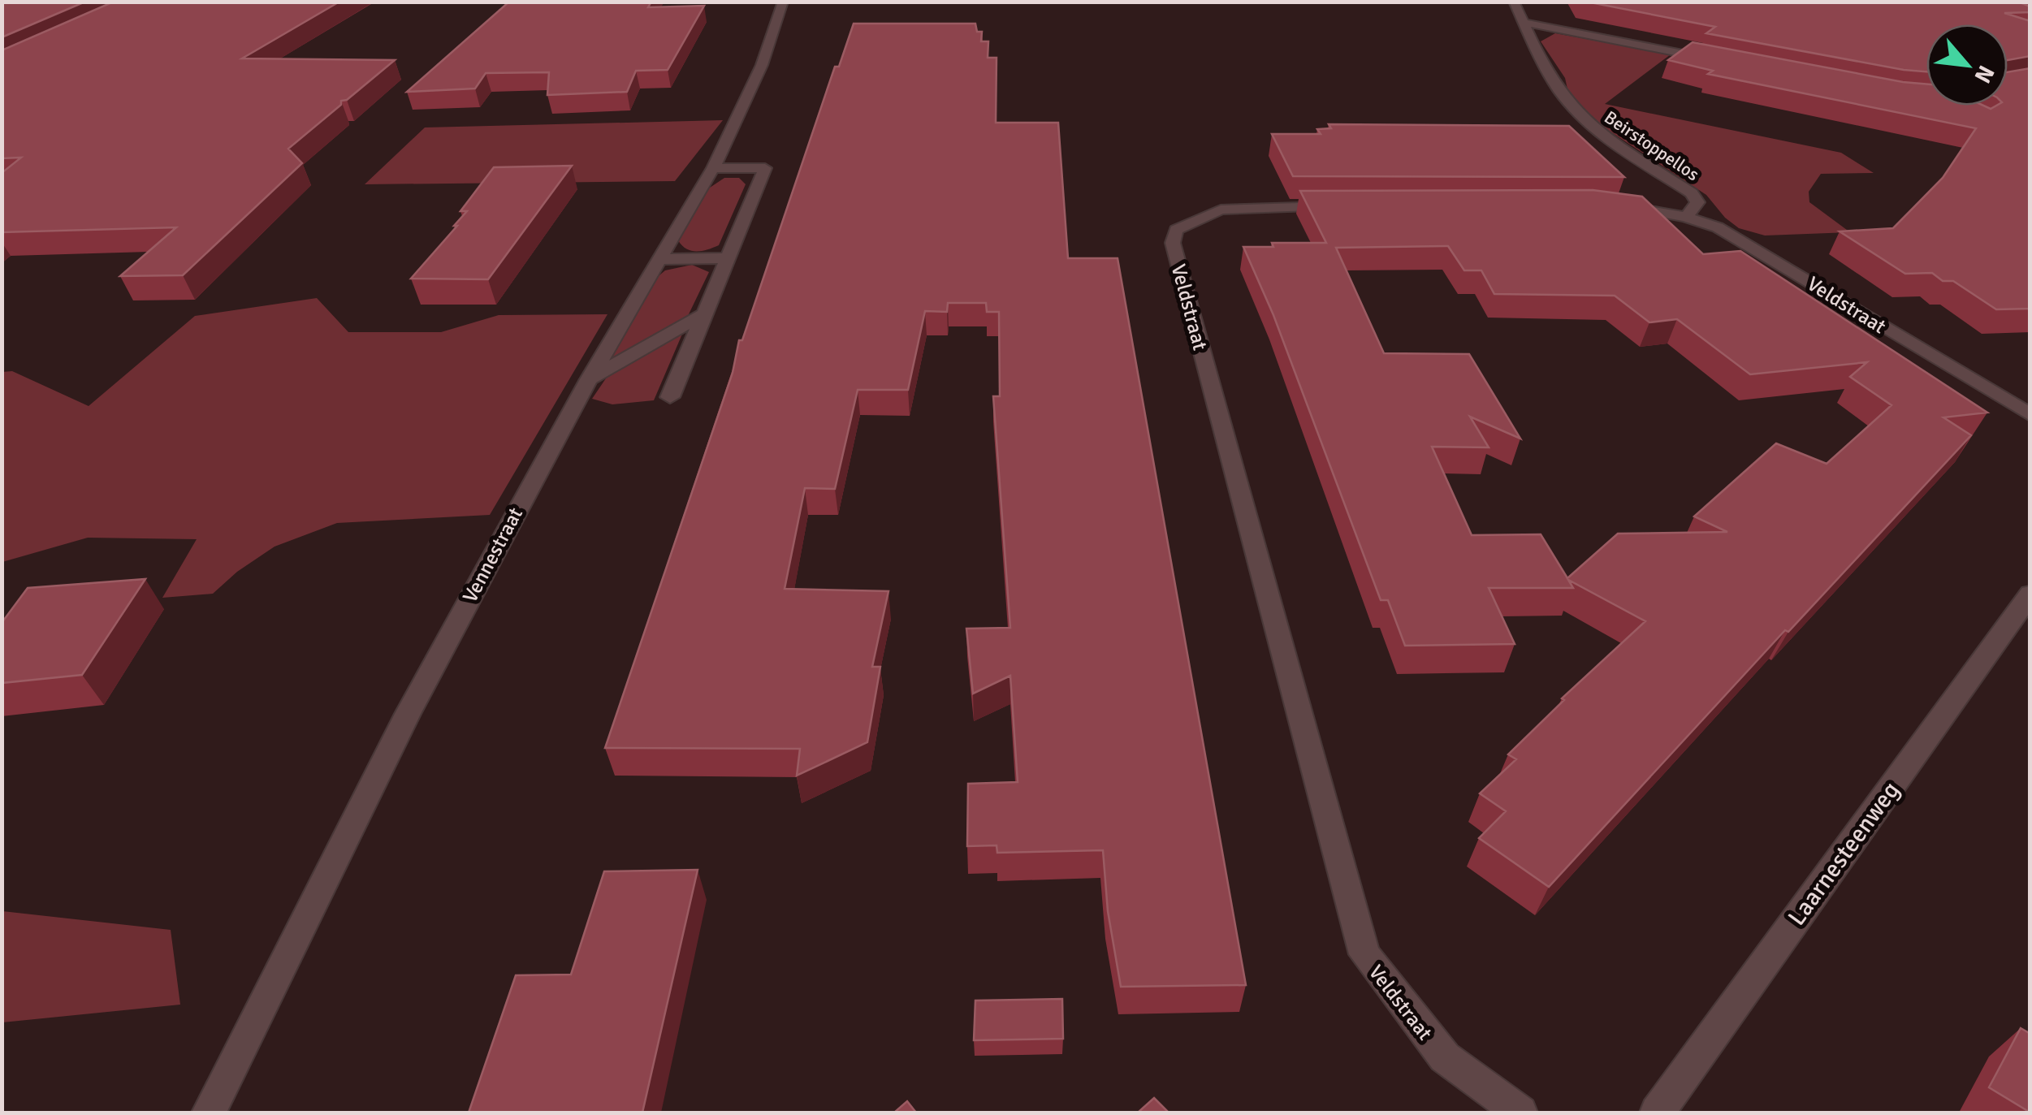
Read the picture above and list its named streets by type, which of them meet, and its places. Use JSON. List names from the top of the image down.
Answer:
{
  "streets": {
    "street": [
      "Beirstoppellos",
      "Veldstraat",
      "Vennestraat",
      "Laarnesteenweg"
    ]
  },
  "crossings": [
    ["Beirstoppellos", "Veldstraat"]
  ],
  "north": "bottom right"
}
